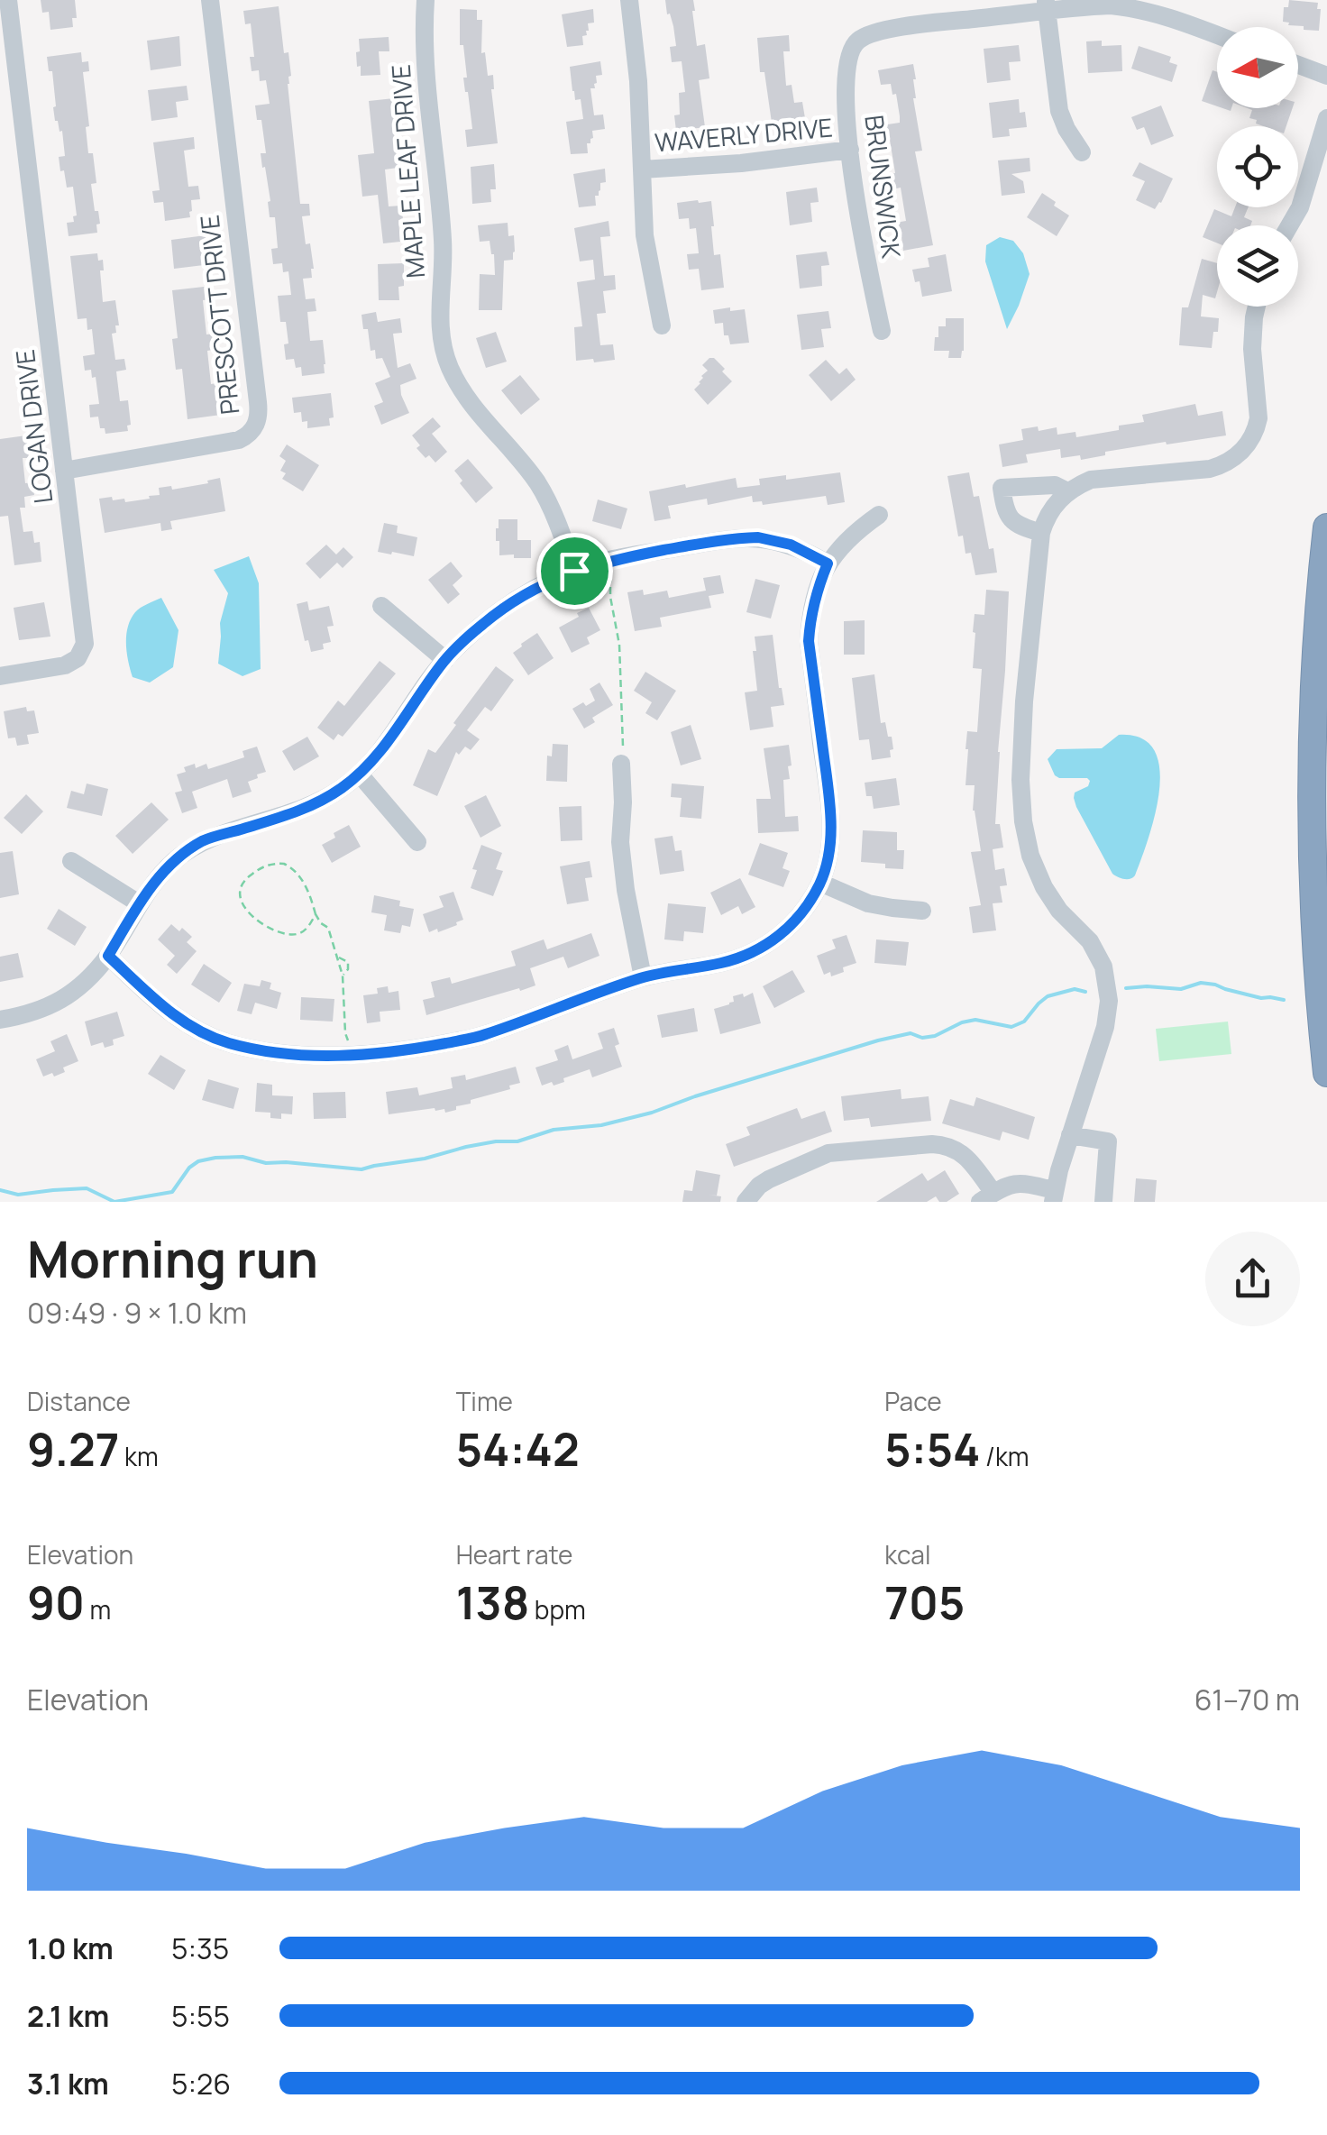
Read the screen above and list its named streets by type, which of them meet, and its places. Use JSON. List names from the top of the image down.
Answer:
{
  "streets": {
    "street": [
      "WAVERLY DRIVE",
      "MAPLE LEAF DRIVE",
      "BRUNSWICK",
      "PRESCOTT DRIVE",
      "LOGAN DRIVE"
    ]
  },
  "crossings": [
    ["WAVERLY DRIVE", "BRUNSWICK"],
    ["PRESCOTT DRIVE", "LOGAN DRIVE"]
  ],
  "north": "left",
  "page": {
    "heading": ["Morning run", "09:49 · 9 × 1.0 km"],
    "stats": [
      ["Distance", "9.27 km"],
      ["Time", "54:42"],
      ["Pace", "5:54 /km"],
      ["Elevation", "90 m"],
      ["Heart rate", "138 bpm"],
      ["kcal", "705"]
    ],
    "chart": ["Elevation", "61–70 m"],
    "list": [
      {
        "name": "1.0 km",
        "note": "5:35"
      },
      {
        "name": "2.1 km",
        "note": "5:55"
      },
      {
        "name": "3.1 km",
        "note": "5:26"
      }
    ]
  }
}
